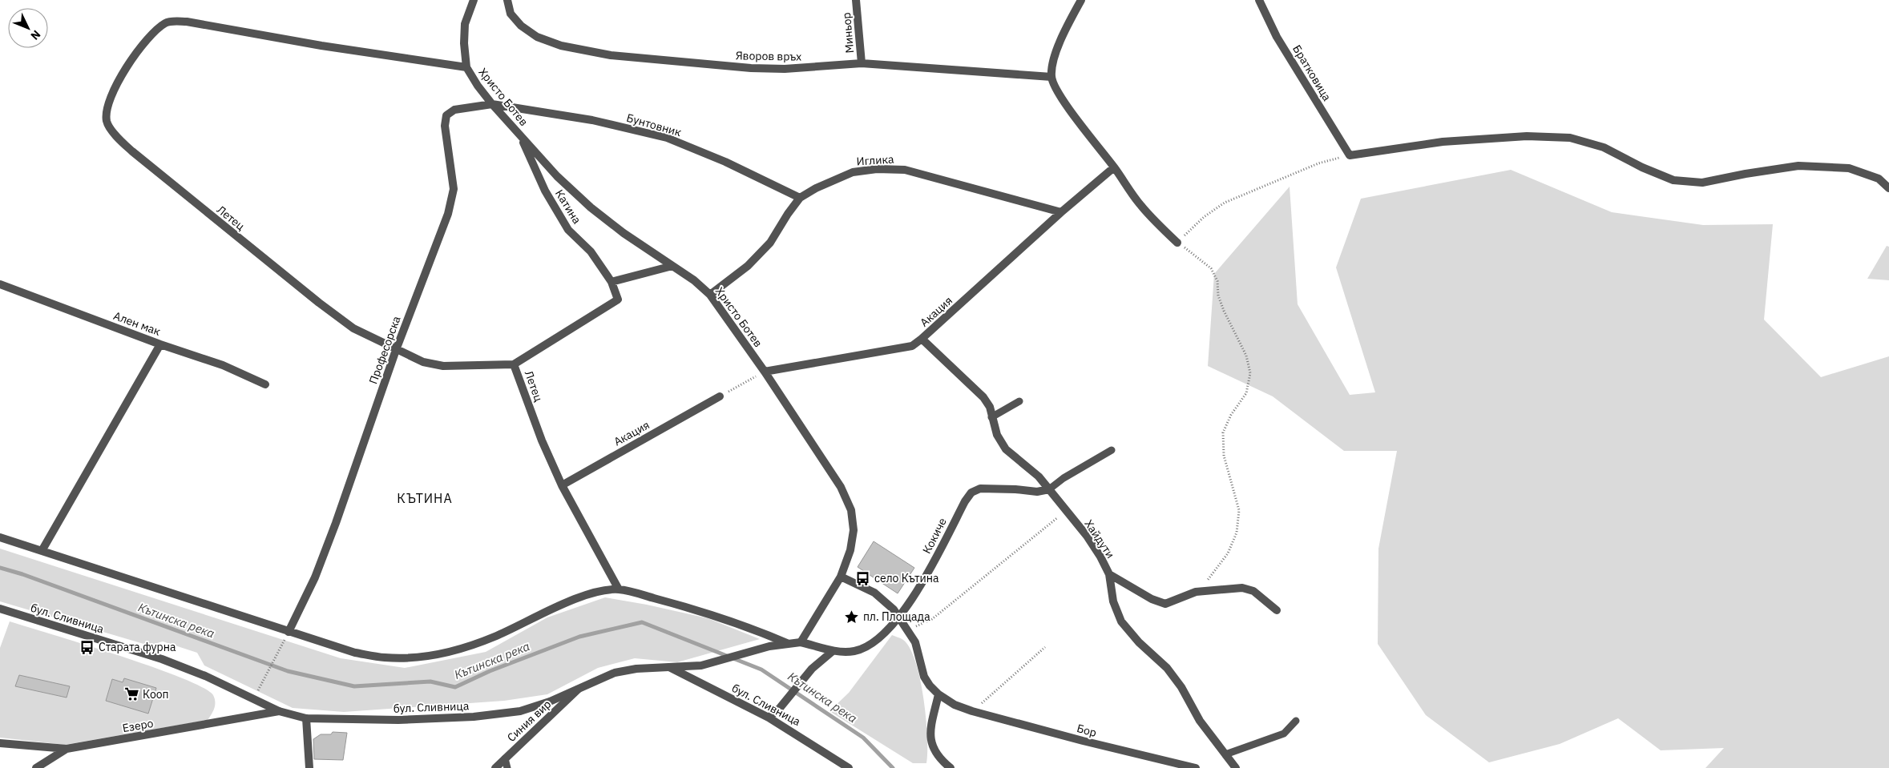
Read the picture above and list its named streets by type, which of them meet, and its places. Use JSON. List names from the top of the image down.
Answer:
{
  "streets": {
    "street": [
      "Миньор",
      "Яворов връх",
      "Братковица",
      "Христо Ботев",
      "Бунтовник",
      "Иглика",
      "Катина",
      "Летец",
      "Акация",
      "Ален мак",
      "Професорска",
      "Кокиче",
      "Хайдути",
      "бул. Сливница",
      "Синия вир",
      "Езеро",
      "Бор"
    ]
  },
  "crossings": [
    ["Миньор", "Яворов връх"],
    ["Христо Ботев", "Бунтовник"],
    ["Христо Ботев", "Иглика"],
    ["Христо Ботев", "Катина"],
    ["Христо Ботев", "Летец"],
    ["Христо Ботев", "Акация"],
    ["Христо Ботев", "Професорска"],
    ["Христо Ботев", "Кокиче"],
    ["Бунтовник", "Иглика"],
    ["Бунтовник", "Професорска"],
    ["Иглика", "Акация"],
    ["Катина", "Летец"],
    ["Летец", "Акация"],
    ["Летец", "Професорска"],
    ["Акация", "Хайдути"],
    ["Кокиче", "Хайдути"],
    ["Кокиче", "бул. Сливница"],
    ["бул. Сливница", "Синия вир"],
    ["бул. Сливница", "Езеро"]
  ],
  "districts": ["КЪТИНА"],
  "water": ["Кътинска река"],
  "places": {
    "bus stop": ["село Кътина", "Старата фурна"],
    "place": ["пл. Площада"],
    "supermarket": ["Кооп"]
  },
  "north": "bottom right"
}
